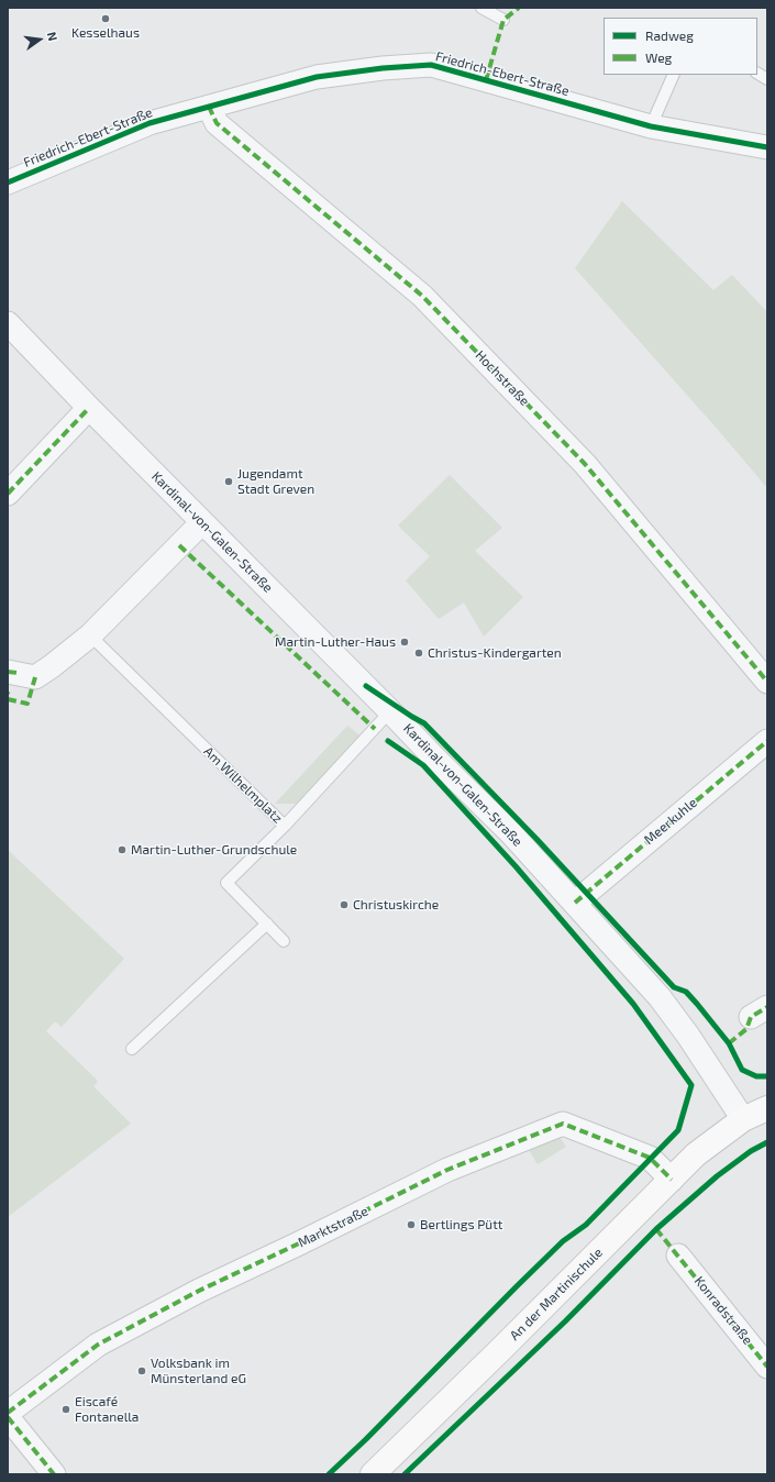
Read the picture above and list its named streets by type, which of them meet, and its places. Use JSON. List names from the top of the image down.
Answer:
{
  "streets": {
    "street": [
      "Friedrich-Ebert-Straße",
      "Hochstraße",
      "Kardinal-von-Galen-Straße",
      "Meerkuhle",
      "Marktstraße",
      "An der Martinischule",
      "Konradstraße"
    ],
    "lane": ["Am Wilhelmplatz"]
  },
  "crossings": [
    ["Friedrich-Ebert-Straße", "Hochstraße"],
    ["Kardinal-von-Galen-Straße", "Am Wilhelmplatz"],
    ["Kardinal-von-Galen-Straße", "Meerkuhle"],
    ["Kardinal-von-Galen-Straße", "An der Martinischule"],
    ["Marktstraße", "An der Martinischule"]
  ],
  "places": [
    "Kesselhaus",
    "Jugendamt Stadt Greven",
    "Martin-Luther-Haus",
    "Christus-Kindergarten",
    "Martin-Luther-Grundschule",
    "Christuskirche",
    "Bertlings Pütt",
    "Volksbank im Münsterland eG",
    "Eiscafé Fontanella"
  ],
  "legend": ["Radweg", "Weg"],
  "north": "right"
}
